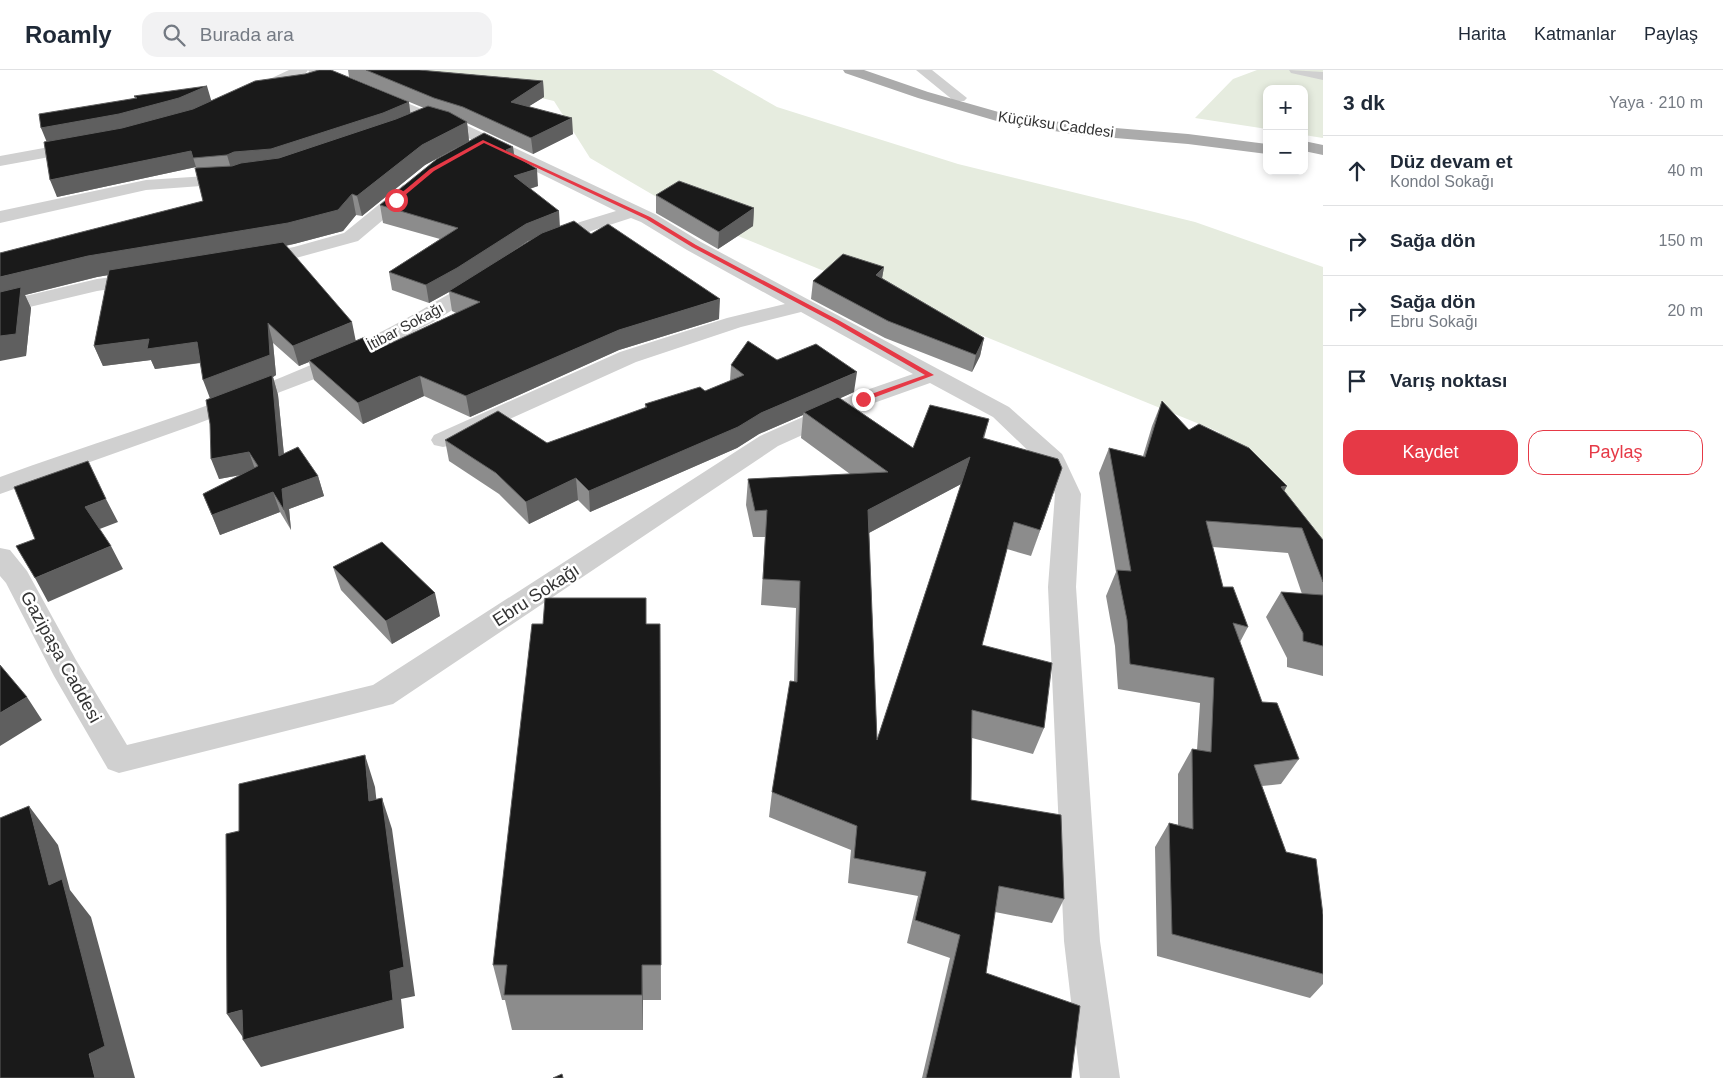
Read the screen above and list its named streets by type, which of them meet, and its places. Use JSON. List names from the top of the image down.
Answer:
{
  "streets": {
    "main road": ["Küçüksu Caddesi"],
    "street": ["İtibar Sokağı", "Ebru Sokağı", "Gazipaşa Caddesi"]
  },
  "crossings": [
    ["Ebru Sokağı", "Gazipaşa Caddesi"]
  ],
  "page": {
    "header": "Roamly",
    "search": "Burada ara",
    "nav": ["Harita", "Katmanlar", "Paylaş"],
    "heading": ["3 dk", "Yaya · 210 m"],
    "map_buttons": ["+", "−"],
    "list": [
      ["Düz devam et", "Kondol Sokağı", "40 m"],
      ["Sağa dön", "150 m"],
      ["Sağa dön", "Ebru Sokağı", "20 m"],
      "Varış noktası"
    ],
    "buttons": ["Kaydet", "Paylaş"]
  }
}
